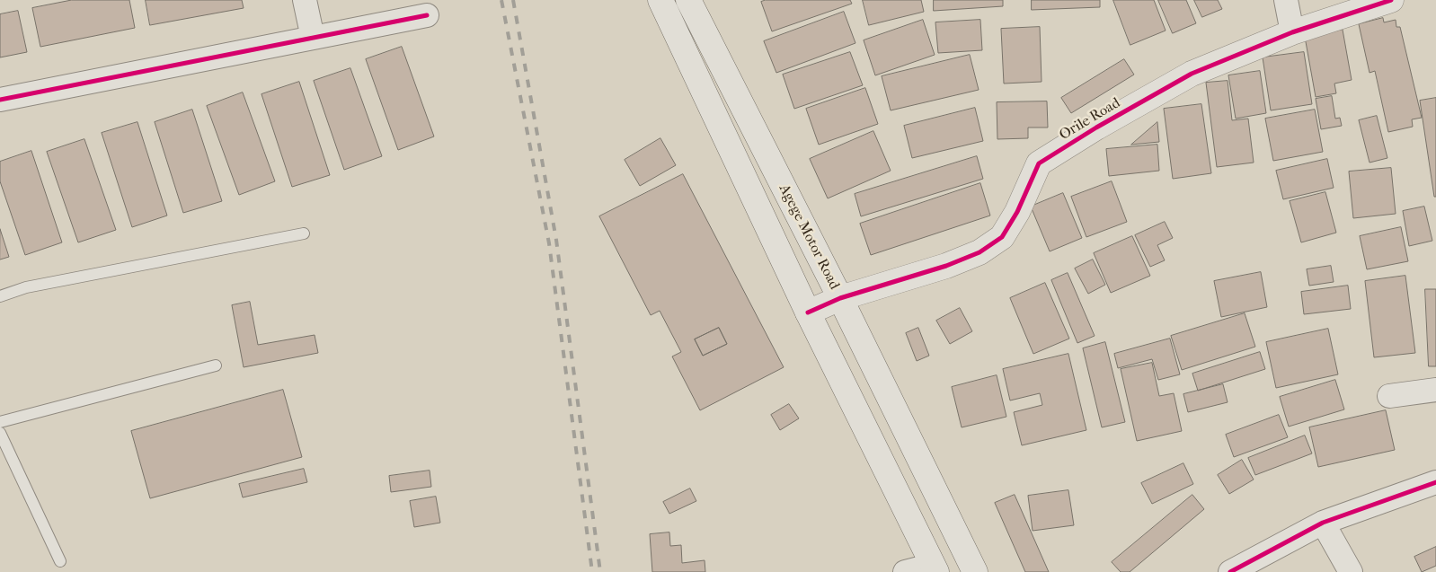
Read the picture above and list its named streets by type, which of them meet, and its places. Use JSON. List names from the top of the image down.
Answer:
{
  "streets": {
    "main road": ["Orile Road", "Agege Motor Road"]
  },
  "crossings": [
    ["Orile Road", "Agege Motor Road"]
  ]
}
